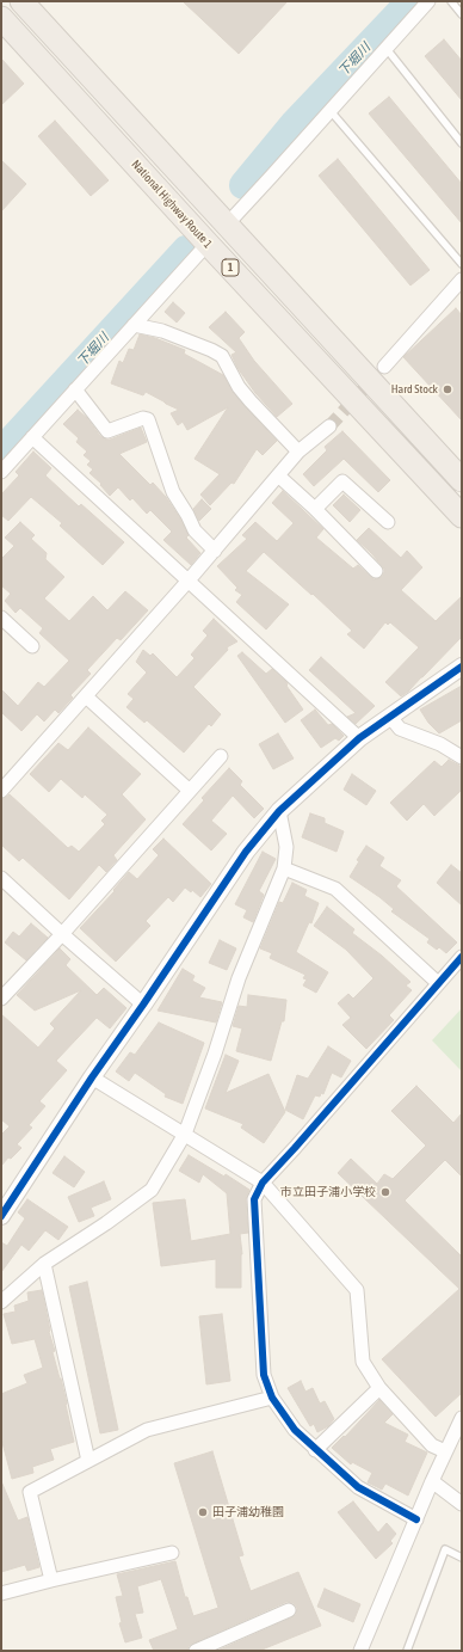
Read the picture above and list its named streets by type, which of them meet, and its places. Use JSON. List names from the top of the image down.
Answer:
{
  "streets": {
    "highway": ["National Highway Route 1", "1"]
  },
  "water": ["下堀川"],
  "places": ["Hard Stock", "市立田子浦小学校", "田子浦幼稚園"]
}
